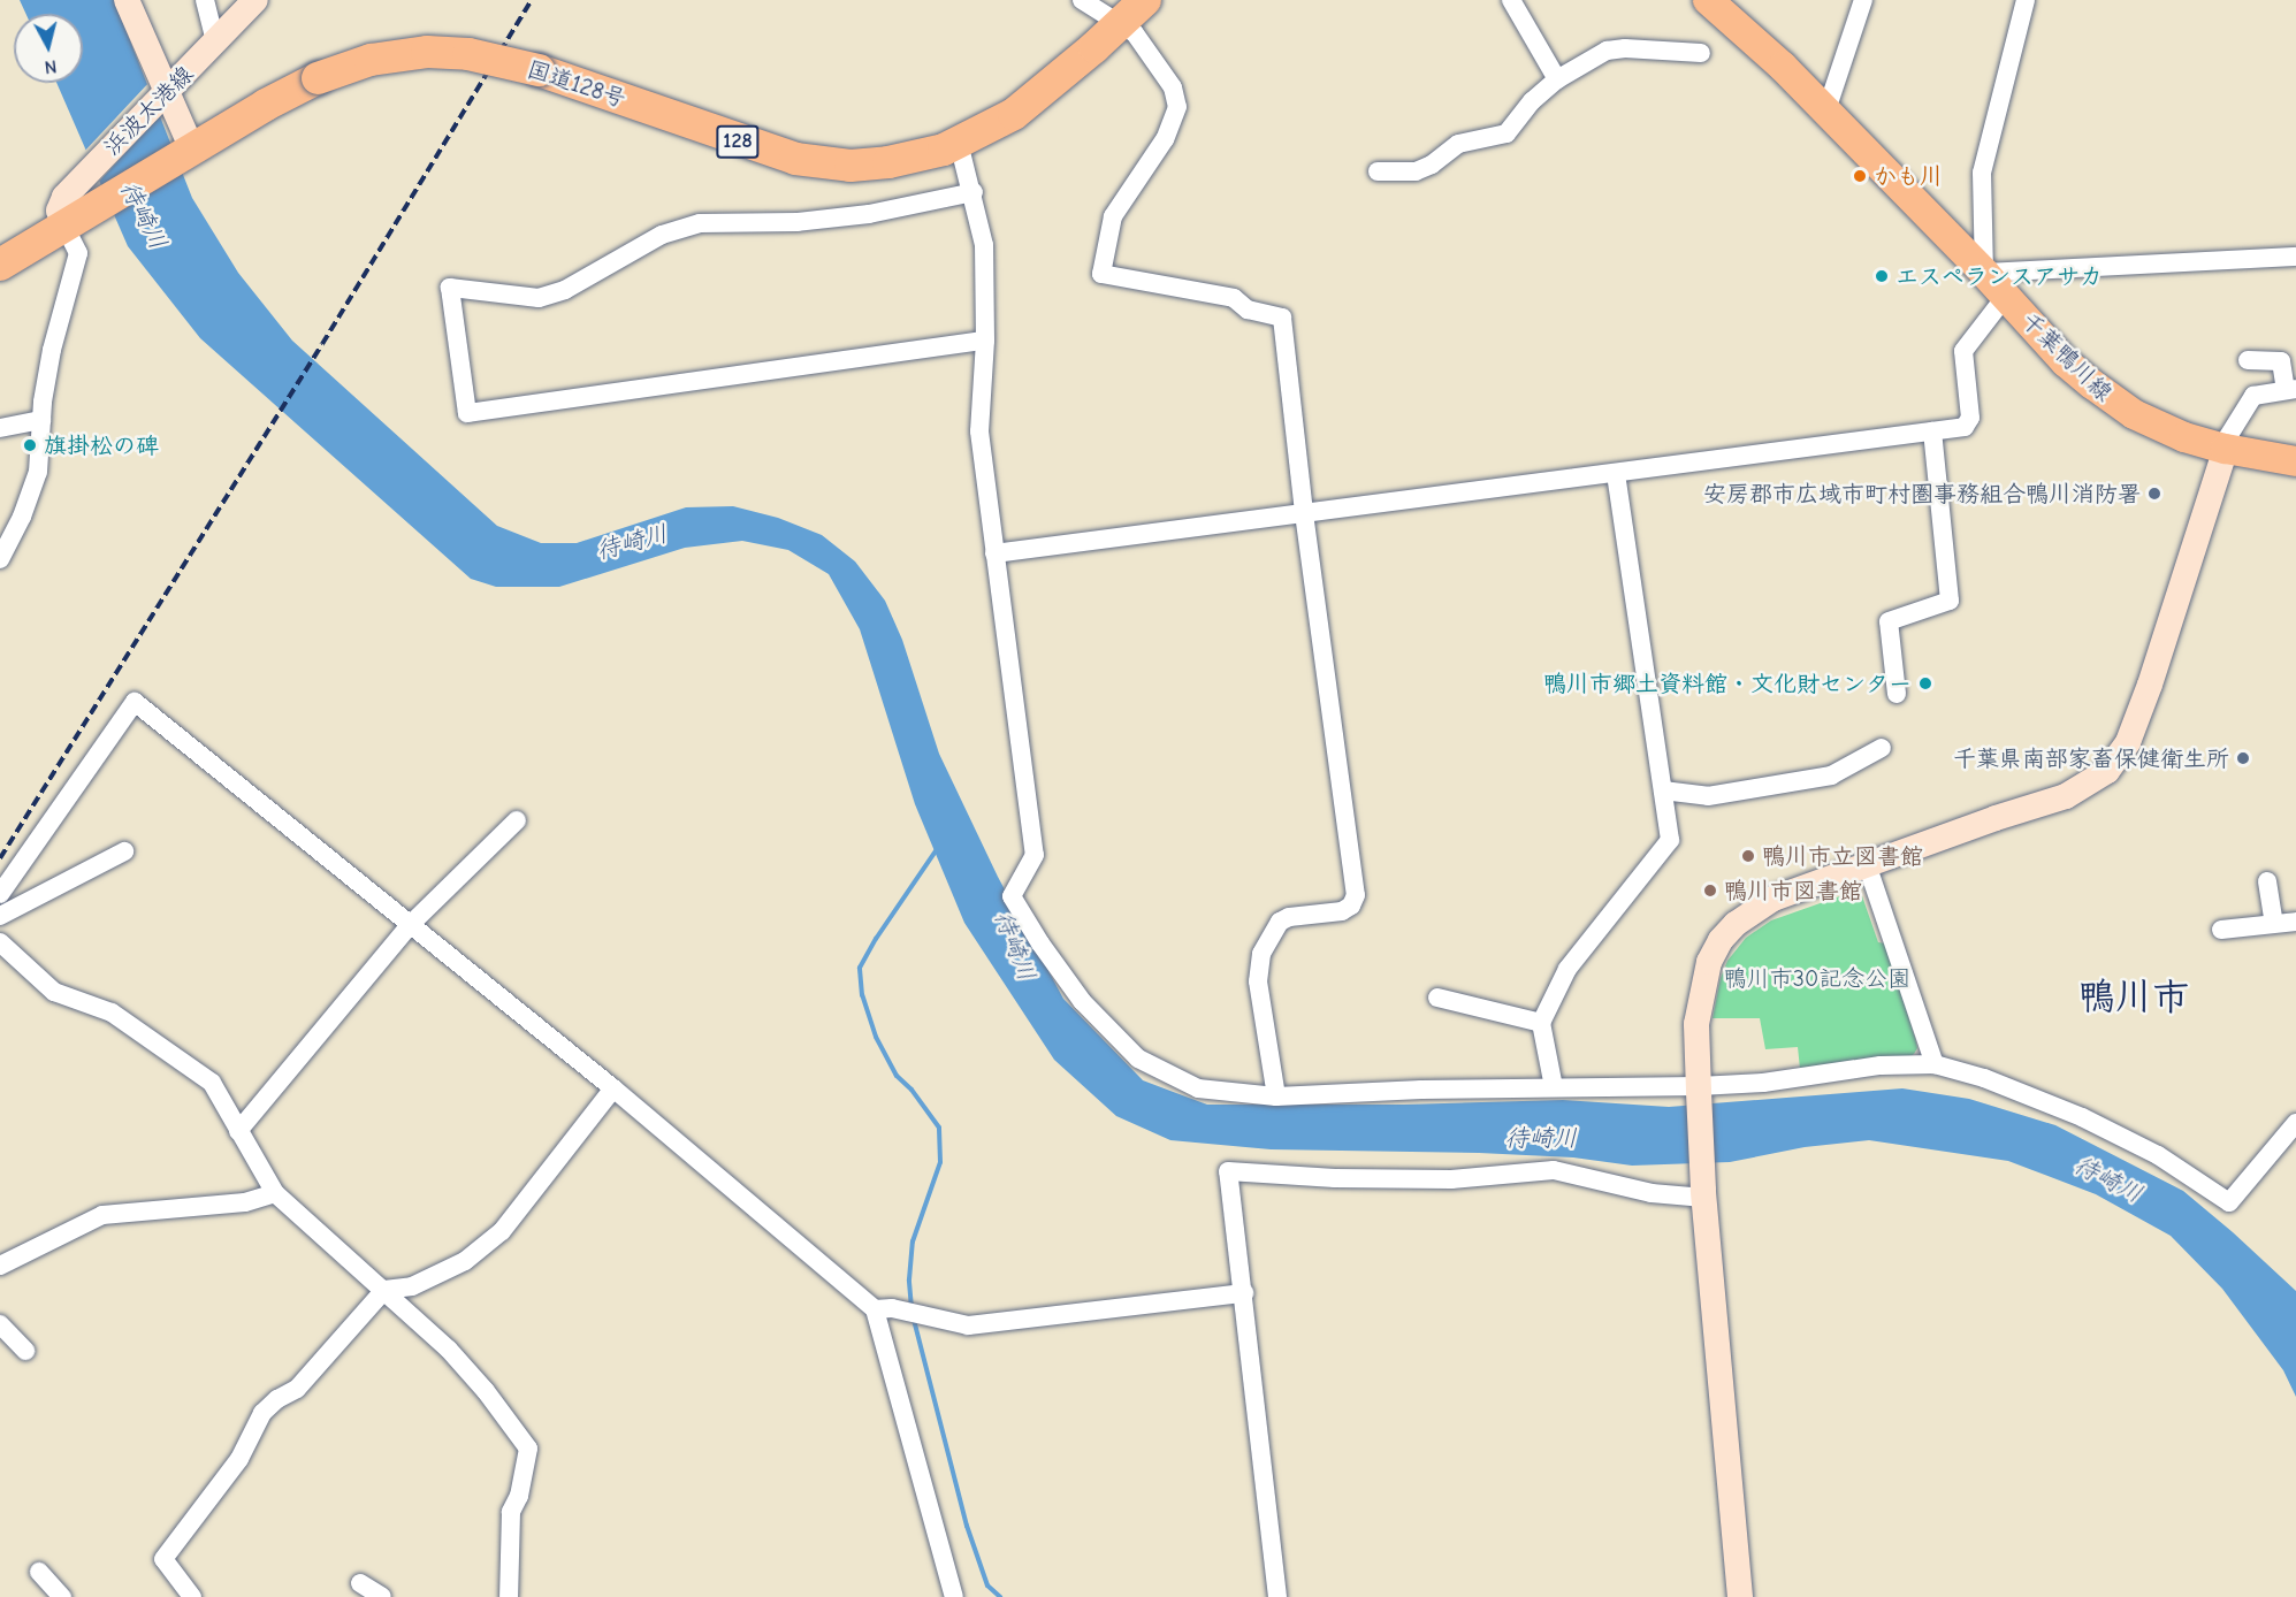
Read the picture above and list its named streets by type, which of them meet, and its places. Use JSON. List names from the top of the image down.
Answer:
{
  "streets": {
    "highway": ["国道128号", "128"],
    "main road": ["千葉鴨川線"],
    "street": ["浜波太港線"]
  },
  "crossings": [
    ["国道128号", "浜波太港線"]
  ],
  "districts": ["鴨川市"],
  "water": ["待崎川"],
  "parks": ["鴨川市30記念公園"],
  "places": [
    "かも川",
    "エスペランスアサカ",
    "旗掛松の碑",
    "安房郡市広域市町村圏事務組合鴨川消防署",
    "鴨川市郷土資料館・文化財センター",
    "千葉県南部家畜保健衛生所",
    "鴨川市立図書館",
    "鴨川市図書館"
  ],
  "north": "bottom"
}
